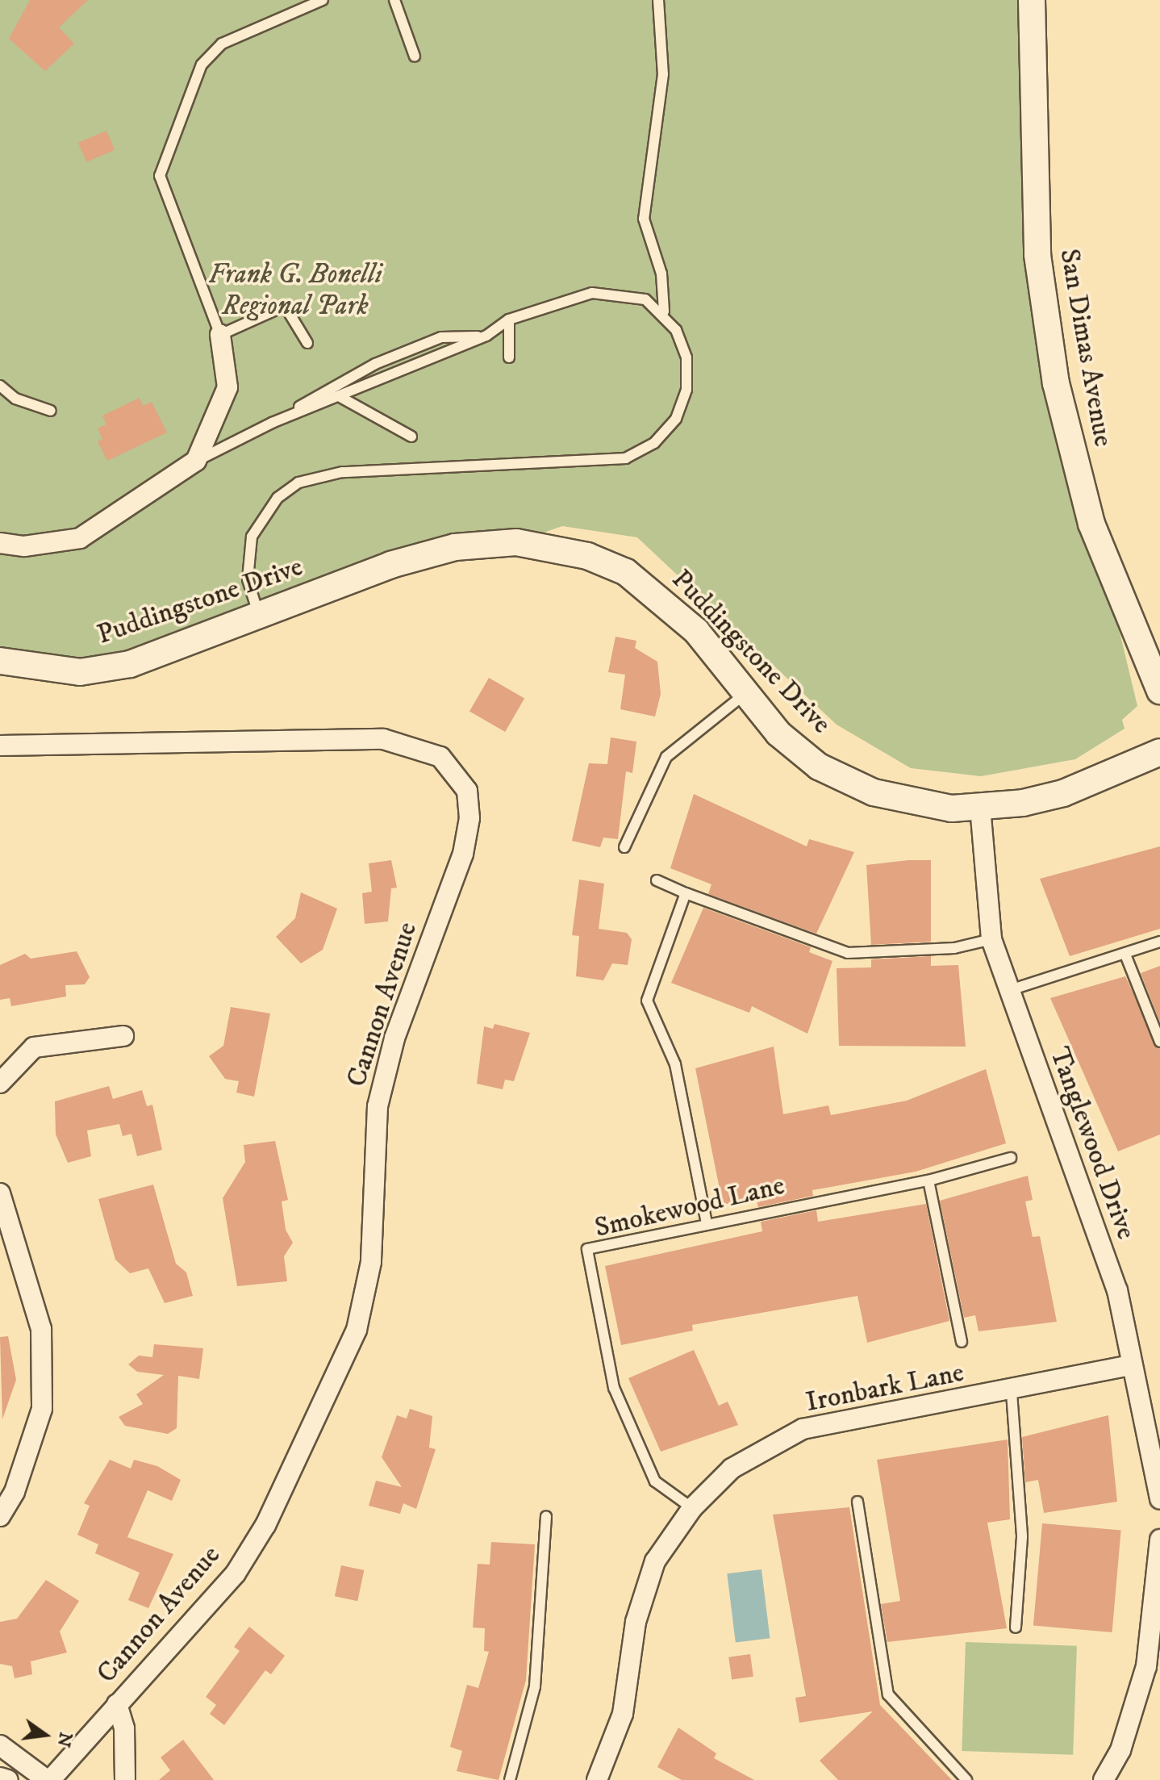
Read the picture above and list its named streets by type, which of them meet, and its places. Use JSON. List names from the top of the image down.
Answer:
{
  "streets": {
    "street": [
      "San Dimas Avenue",
      "Puddingstone Drive",
      "Cannon Avenue",
      "Tanglewood Drive",
      "Ironbark Lane"
    ],
    "lane": ["Smokewood Lane"]
  },
  "crossings": [
    ["Puddingstone Drive", "Tanglewood Drive"],
    ["Tanglewood Drive", "Ironbark Lane"],
    ["Smokewood Lane", "Ironbark Lane"]
  ],
  "parks": ["Frank G. Bonelli Regional Park"],
  "north": "right"
}
